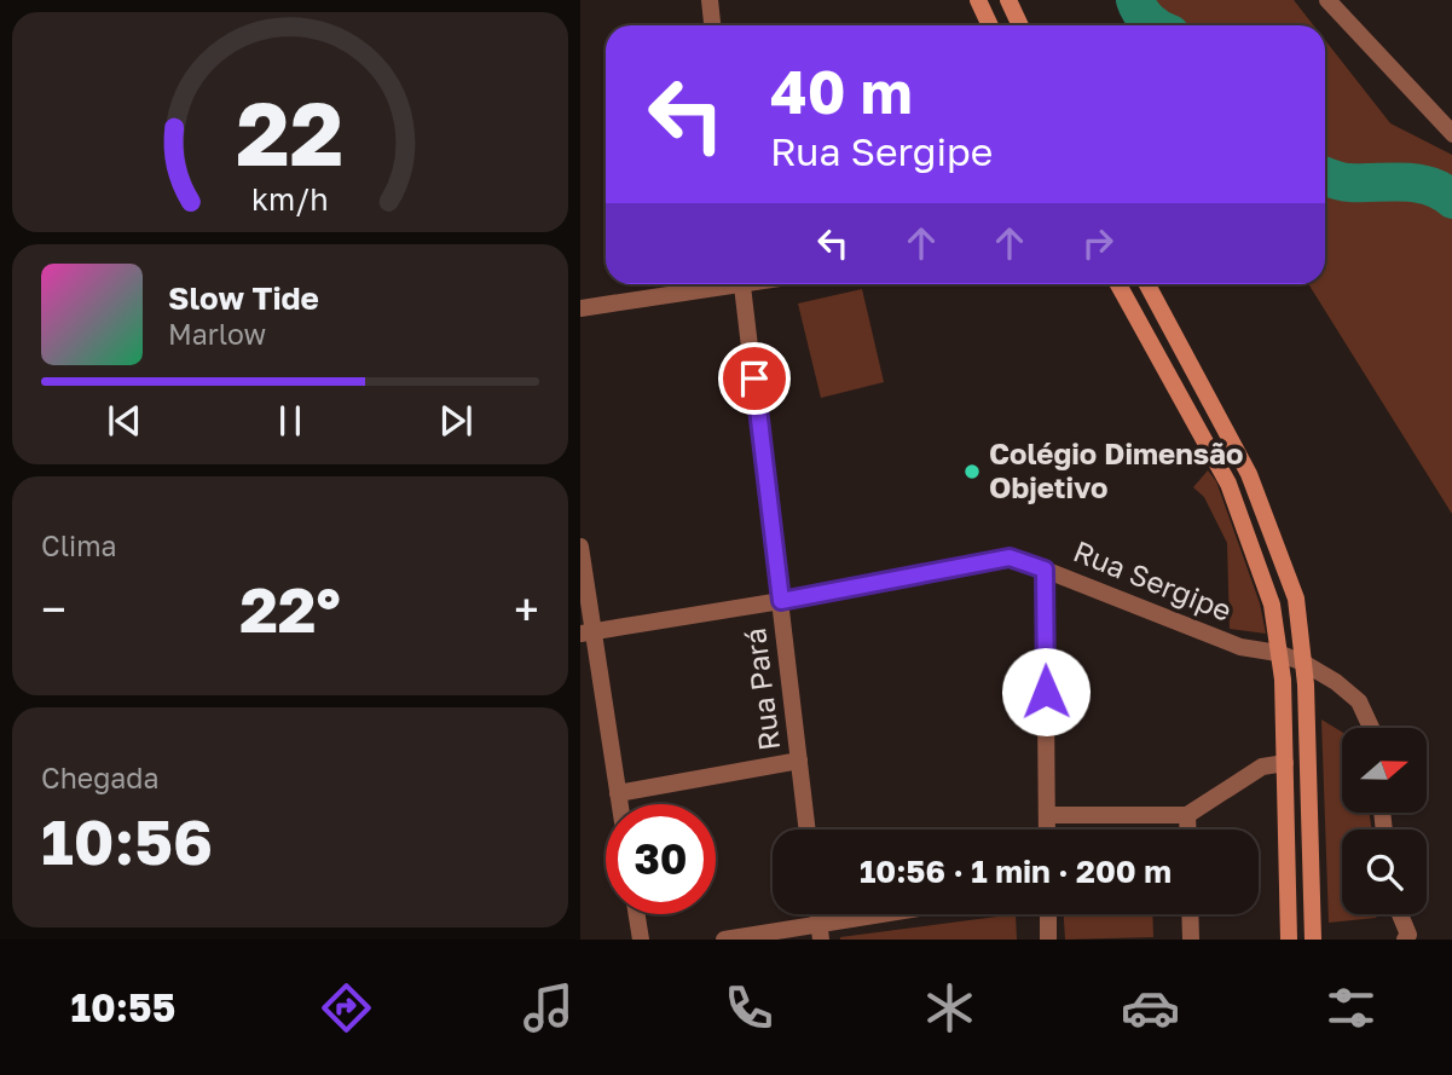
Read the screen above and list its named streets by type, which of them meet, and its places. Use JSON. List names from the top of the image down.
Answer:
{
  "streets": {
    "street": ["Rua Sergipe", "Rua Pará"]
  },
  "crossings": [
    ["Rua Sergipe", "Rua Pará"]
  ],
  "places": ["Colégio Dimensão Objetivo"],
  "north": "right",
  "page": {
    "turn": ["40 m", "Rua Sergipe"],
    "song": ["Slow Tide", "Marlow"],
    "tile": [
      "Clima",
      ["Chegada", "10:56"]
    ],
    "heat": ["−", "22°", "+"],
    "limit": "30",
    "trip": "10:56 · 1 min · 200 m",
    "tabs": "10:55",
    "gauge": ["22", "km/h"]
  }
}
